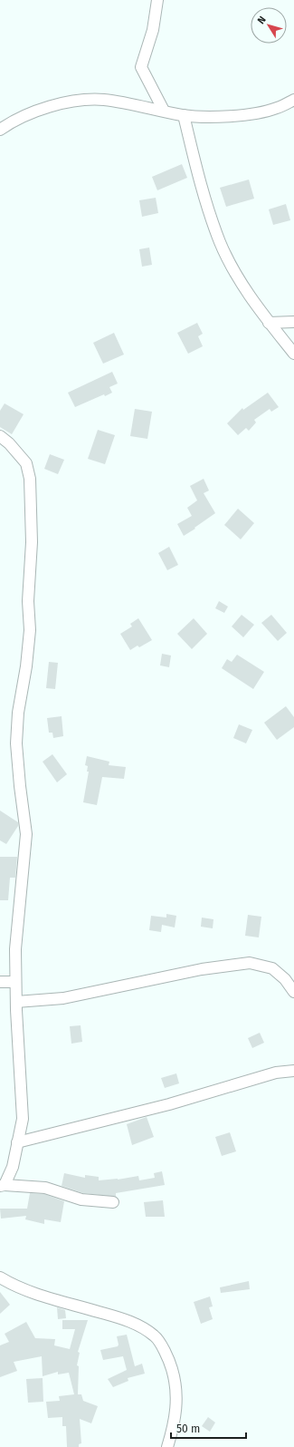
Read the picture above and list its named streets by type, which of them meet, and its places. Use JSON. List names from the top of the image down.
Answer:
{
  "scale_bar": "50 m",
  "north": "top left"
}
